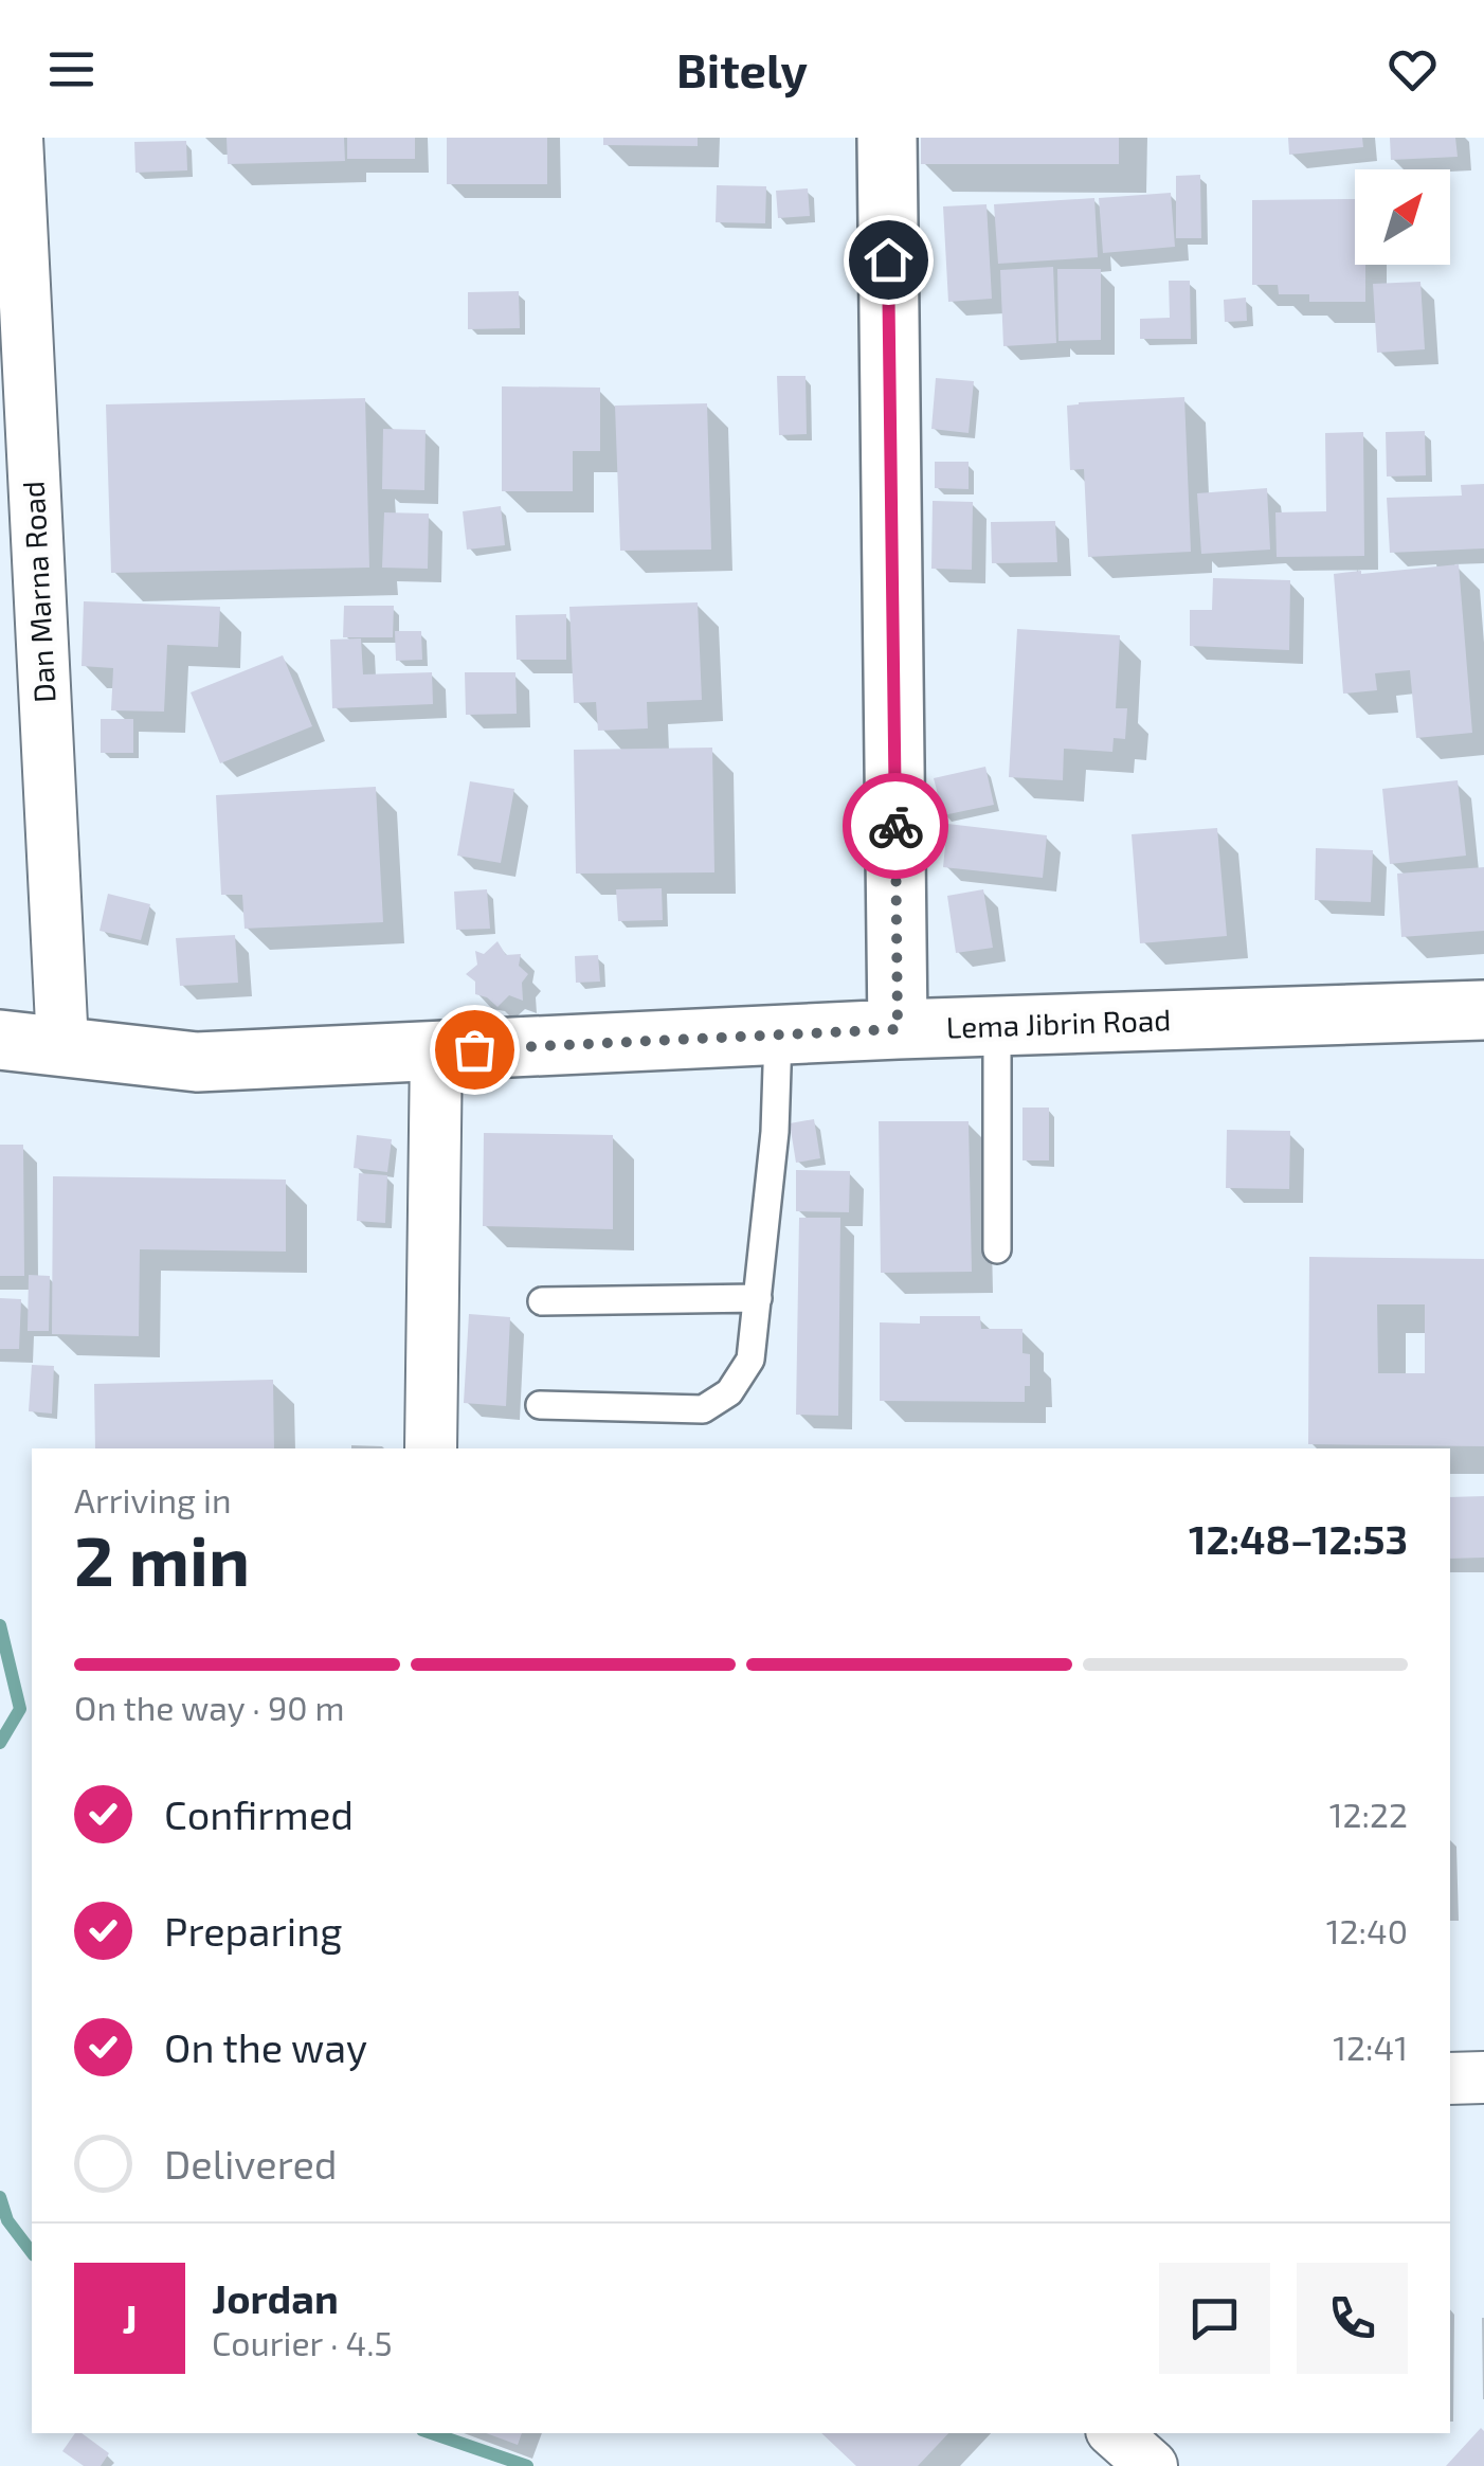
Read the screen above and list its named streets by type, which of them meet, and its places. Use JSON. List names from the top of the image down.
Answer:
{
  "streets": {
    "street": ["Dan Marna Road", "Lema Jibrin Road"]
  },
  "crossings": [
    ["Dan Marna Road", "Lema Jibrin Road"]
  ],
  "north": "top right",
  "page": {
    "header": "Bitely",
    "heading": ["2 min", "Arriving in", "12:48–12:53"],
    "panel": ["Jordan", "Courier · 4.5"],
    "bar": "On the way · 90 m",
    "list": [
      ["Confirmed", "12:22"],
      ["Preparing", "12:40"],
      ["On the way", "12:41"],
      "Delivered"
    ],
    "round": "J"
  }
}
